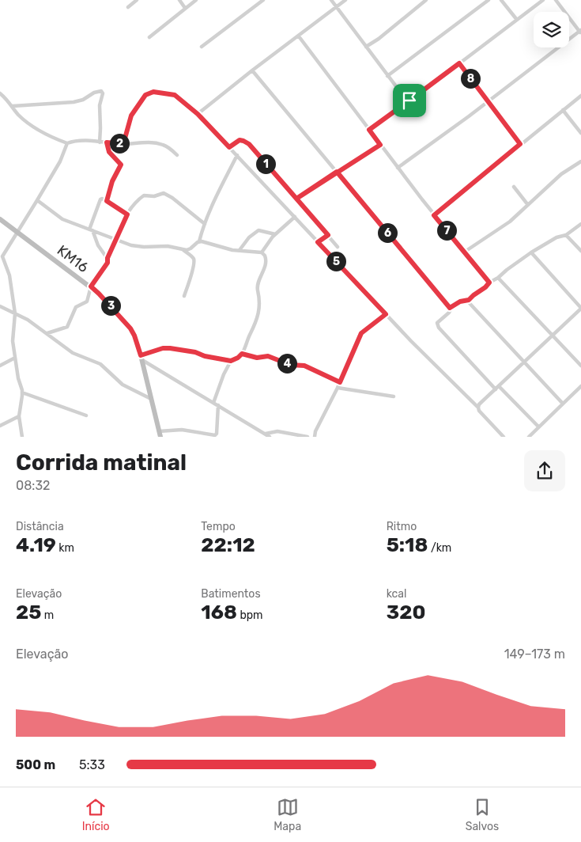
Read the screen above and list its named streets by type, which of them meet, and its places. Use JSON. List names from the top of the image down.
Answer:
{
  "streets": {
    "street": ["KM16"]
  },
  "page": {
    "pins": [
      "8",
      "2",
      "1",
      "7",
      "6",
      "5",
      "3",
      "4"
    ],
    "heading": ["Corrida matinal", "08:32"],
    "stats": [
      ["Distância", "4.19 km"],
      ["Tempo", "22:12"],
      ["Ritmo", "5:18 /km"],
      ["Elevação", "25 m"],
      ["Batimentos", "168 bpm"],
      ["kcal", "320"]
    ],
    "chart": ["Elevação", "149–173 m"],
    "list": [
      {
        "name": "500 m",
        "note": "5:33"
      }
    ],
    "tabs": ["Início", "Mapa", "Salvos"]
  }
}
